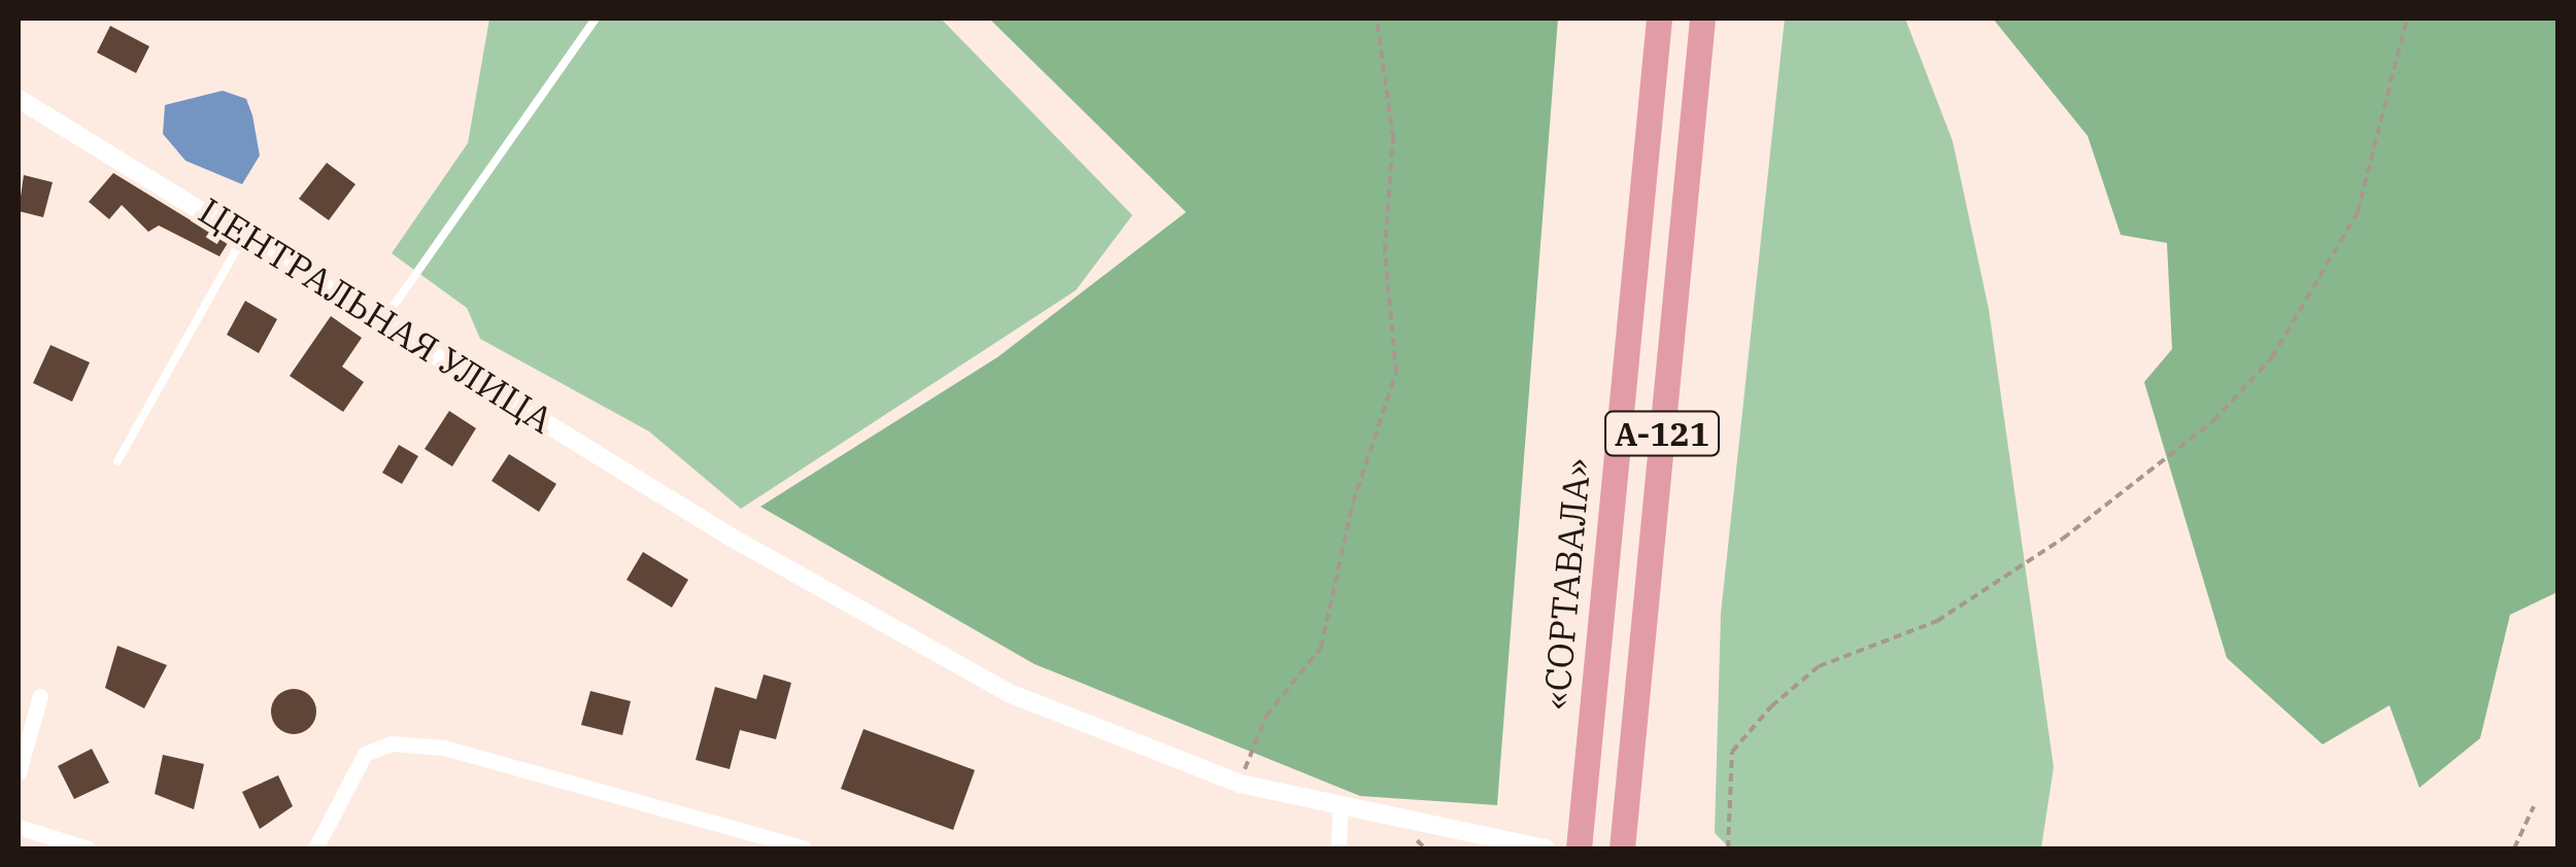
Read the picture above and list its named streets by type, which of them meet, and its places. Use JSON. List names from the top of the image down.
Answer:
{
  "streets": {
    "highway": ["А-121", "«СОРТАВАЛА»"],
    "street": ["ЦЕНТРАЛЬНАЯ УЛИЦА"]
  }
}
